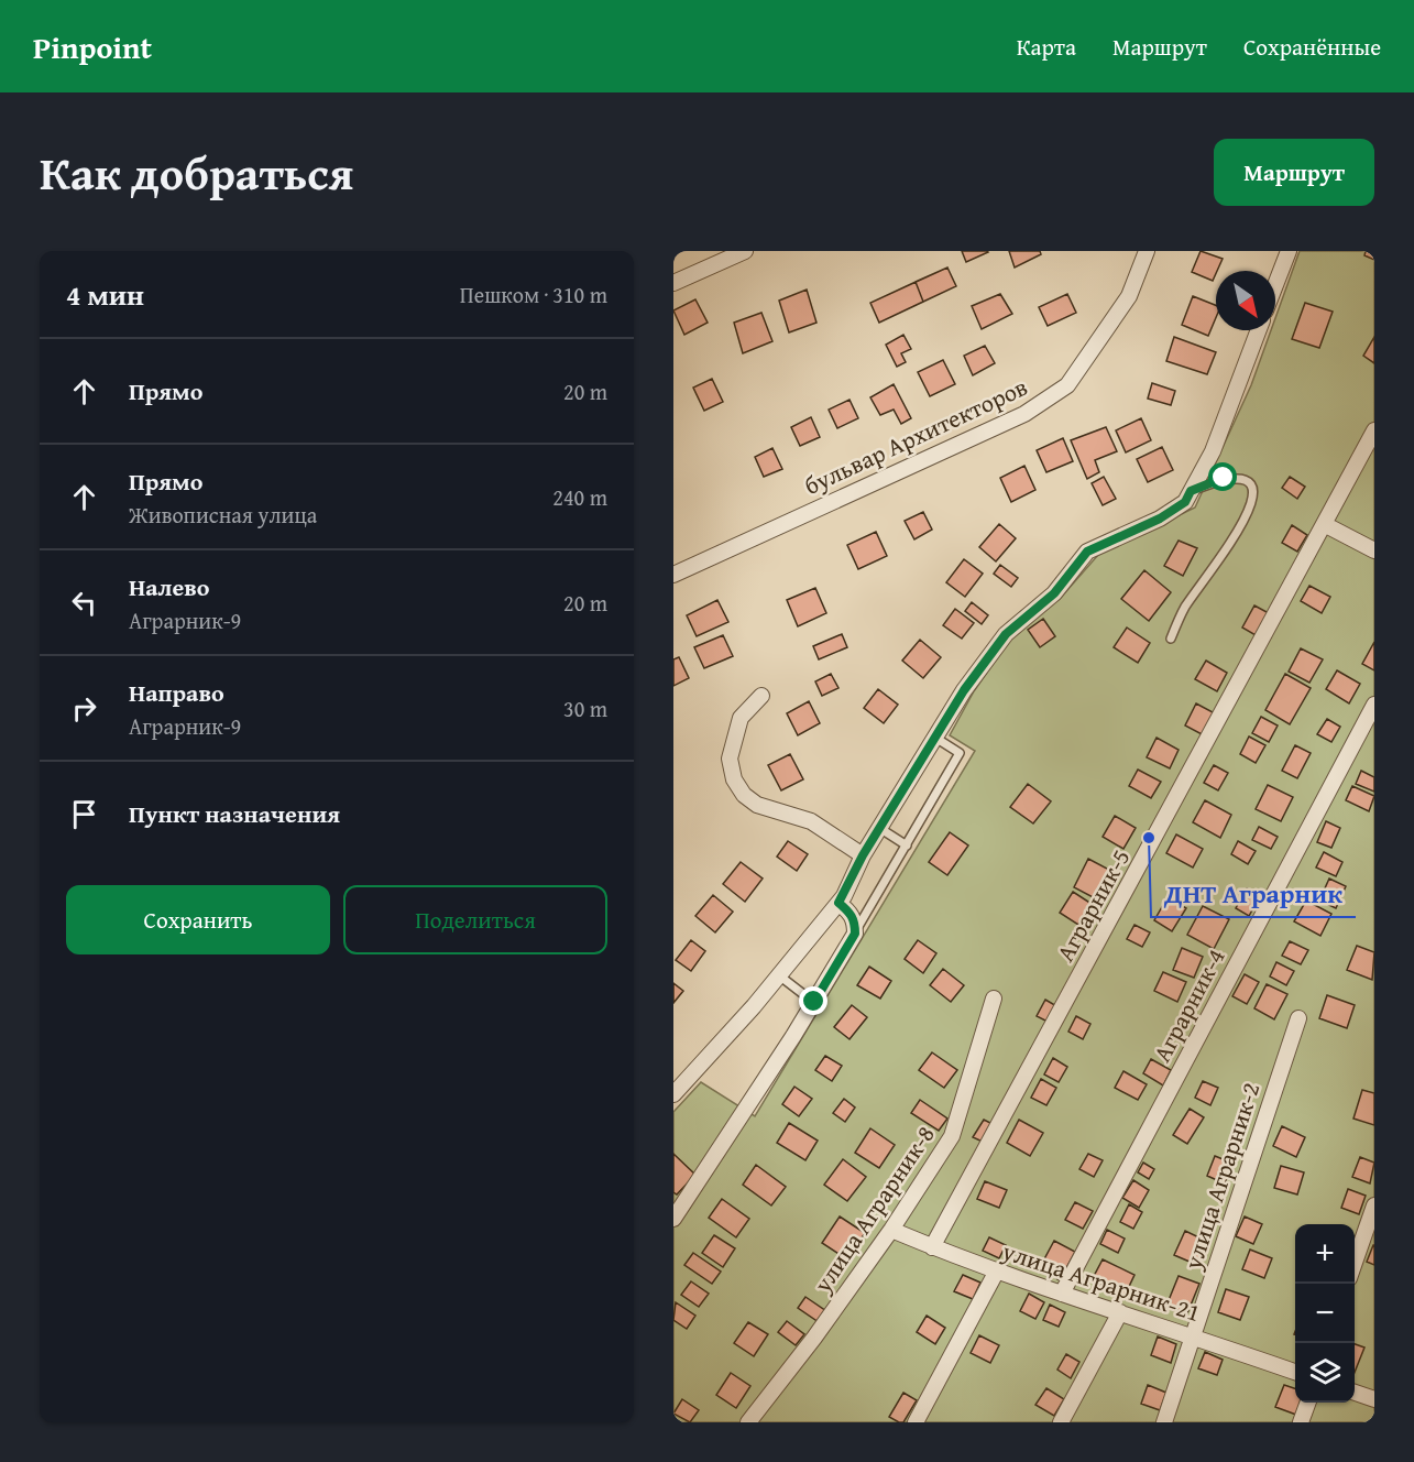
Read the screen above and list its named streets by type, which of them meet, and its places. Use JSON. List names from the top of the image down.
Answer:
{
  "streets": {
    "street": [
      "бульвар Архитекторов",
      "Аграрник-5",
      "Аграрник-4",
      "улица Аграрник-2",
      "улица Аграрник-8",
      "улица Аграрник-21"
    ]
  },
  "crossings": [
    ["Аграрник-5", "улица Аграрник-21"],
    ["Аграрник-4", "улица Аграрник-21"],
    ["улица Аграрник-2", "улица Аграрник-21"],
    ["улица Аграрник-8", "улица Аграрник-21"]
  ],
  "places": ["ДНТ Аграрник"],
  "north": "bottom right",
  "page": {
    "header": "Pinpoint",
    "nav": ["Карта", "Маршрут", "Сохранённые"],
    "title": "Как добраться",
    "buttons": [
      "Маршрут",
      ["Сохранить", "Поделиться"]
    ],
    "heading": ["4 мин", "Пешком · 310 m"],
    "list": [
      ["Прямо", "20 m"],
      ["Прямо", "Живописная улица", "240 m"],
      ["Налево", "Аграрник-9", "20 m"],
      ["Направо", "Аграрник-9", "30 m"],
      "Пункт назначения"
    ],
    "map_buttons": ["+", "−"]
  }
}
